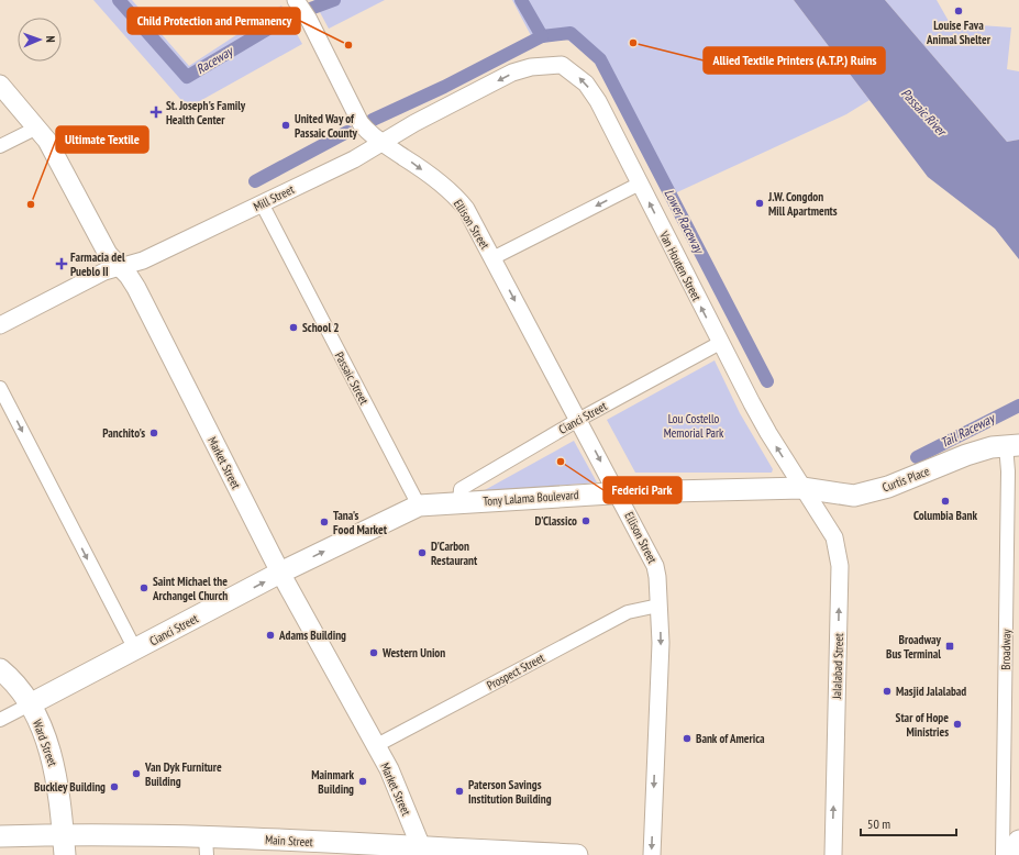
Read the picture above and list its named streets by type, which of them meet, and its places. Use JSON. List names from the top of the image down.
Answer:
{
  "streets": {
    "main road": [
      "Cianci Street",
      "Market Street",
      "Curtis Place",
      "Tony Lalama Boulevard",
      "Ward Street",
      "Main Street"
    ],
    "street": [
      "Mill Street",
      "Ellison Street",
      "Van Houten Street",
      "Passaic Street",
      "Broadway",
      "Jalalabad Street",
      "Prospect Street"
    ]
  },
  "crossings": [
    ["Mill Street", "Ellison Street"],
    ["Mill Street", "Van Houten Street"],
    ["Mill Street", "Passaic Street"],
    ["Mill Street", "Market Street"],
    ["Ellison Street", "Cianci Street"],
    ["Ellison Street", "Tony Lalama Boulevard"],
    ["Ellison Street", "Prospect Street"],
    ["Van Houten Street", "Cianci Street"],
    ["Van Houten Street", "Curtis Place"],
    ["Van Houten Street", "Tony Lalama Boulevard"],
    ["Van Houten Street", "Jalalabad Street"],
    ["Passaic Street", "Cianci Street"],
    ["Passaic Street", "Tony Lalama Boulevard"],
    ["Cianci Street", "Market Street"],
    ["Cianci Street", "Tony Lalama Boulevard"],
    ["Cianci Street", "Ward Street"],
    ["Market Street", "Prospect Street"],
    ["Market Street", "Main Street"],
    ["Curtis Place", "Tony Lalama Boulevard"],
    ["Curtis Place", "Broadway"],
    ["Curtis Place", "Jalalabad Street"],
    ["Tony Lalama Boulevard", "Jalalabad Street"],
    ["Ward Street", "Main Street"]
  ],
  "one_way": [
    "Ellison Street",
    "Van Houten Street",
    "Cianci Street",
    "Jalalabad Street"
  ],
  "water": [
    "Raceway",
    "Passaic River",
    "Lower Raceway",
    "Tail Raceway"
  ],
  "parks": ["Lou Costello Memorial Park"],
  "places": {
    "other": [
      "Louise Fava Animal Shelter",
      "Allied Textile Printers (A.T.P.) Ruins",
      "Child Protection and Permanency",
      "United Way of Passaic County",
      "J.W. Congdon Mill Apartments",
      "Ultimate Textile",
      "School 2",
      "Panchito's",
      "Federici Park",
      "Columbia Bank",
      "D'Classico",
      "Tana's Food Market",
      "D'Carbon Restaurant",
      "Saint Michael the Archangel Church",
      "Adams Building",
      "Western Union",
      "Masjid Jalalabad",
      "Star of Hope Ministries",
      "Bank of America",
      "Van Dyk Furniture Building",
      "Mainmark Building",
      "Buckley Building",
      "Paterson Savings Institution Building"
    ],
    "health": ["St. Joseph's Family Health Center", "Farmacia del Pueblo II"],
    "transit": ["Broadway Bus Terminal"]
  },
  "scale_bar": "50 m",
  "north": "right"
}
